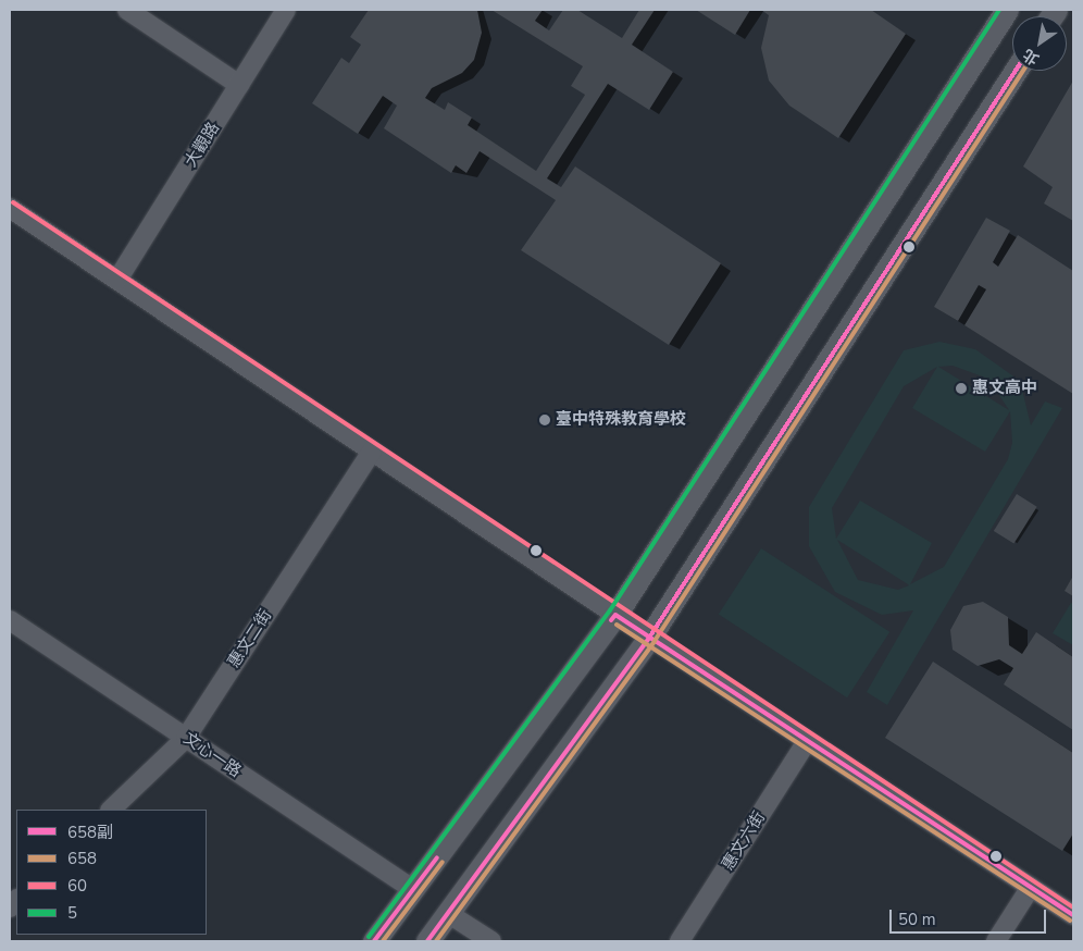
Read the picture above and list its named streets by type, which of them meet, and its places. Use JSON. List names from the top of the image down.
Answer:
{
  "streets": {
    "street": [
      "大觀路",
      "惠文二街",
      "文心一路",
      "惠文六街"
    ]
  },
  "crossings": [
    ["惠文二街", "文心一路"]
  ],
  "places": ["惠文高中", "臺中特殊教育學校"],
  "lines": [
    "transit line 5",
    "transit line 658副",
    "transit line 658",
    "transit line 60"
  ],
  "legend": [
    "658副",
    "658",
    "60",
    "5"
  ],
  "scale_bar": "50 m",
  "north": "bottom left"
}
